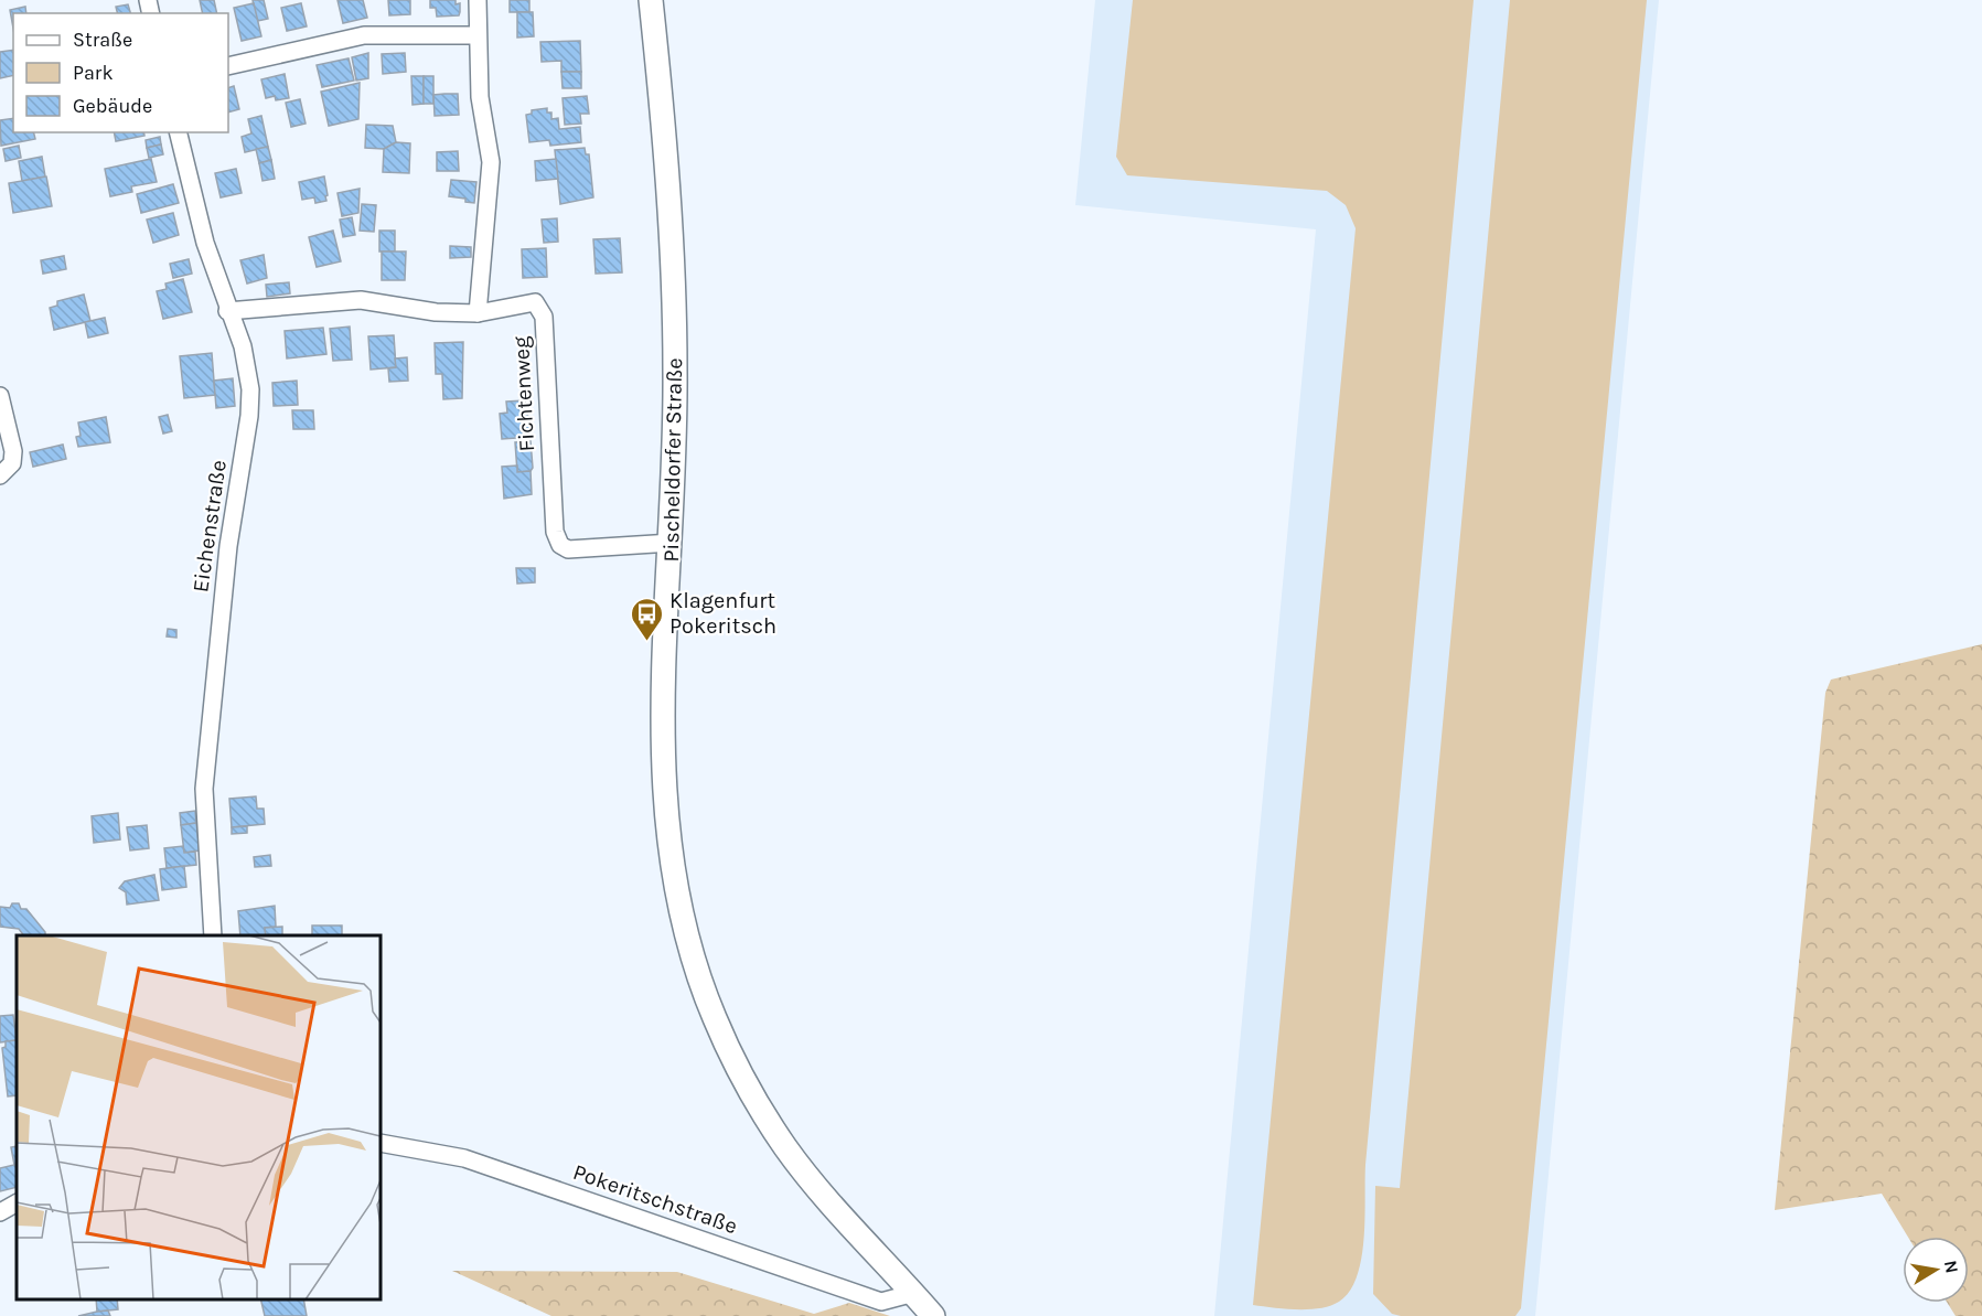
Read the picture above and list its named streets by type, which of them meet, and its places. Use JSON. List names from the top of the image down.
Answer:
{
  "streets": {
    "main road": ["Pischeldorfer Straße"],
    "street": ["Fichtenweg", "Eichenstraße", "Pokeritschstraße"]
  },
  "crossings": [
    ["Fichtenweg", "Pischeldorfer Straße"],
    ["Pischeldorfer Straße", "Pokeritschstraße"]
  ],
  "places": {
    "bus stop": ["Klagenfurt Pokeritsch"]
  },
  "legend": ["Straße", "Park", "Gebäude"],
  "north": "right"
}
